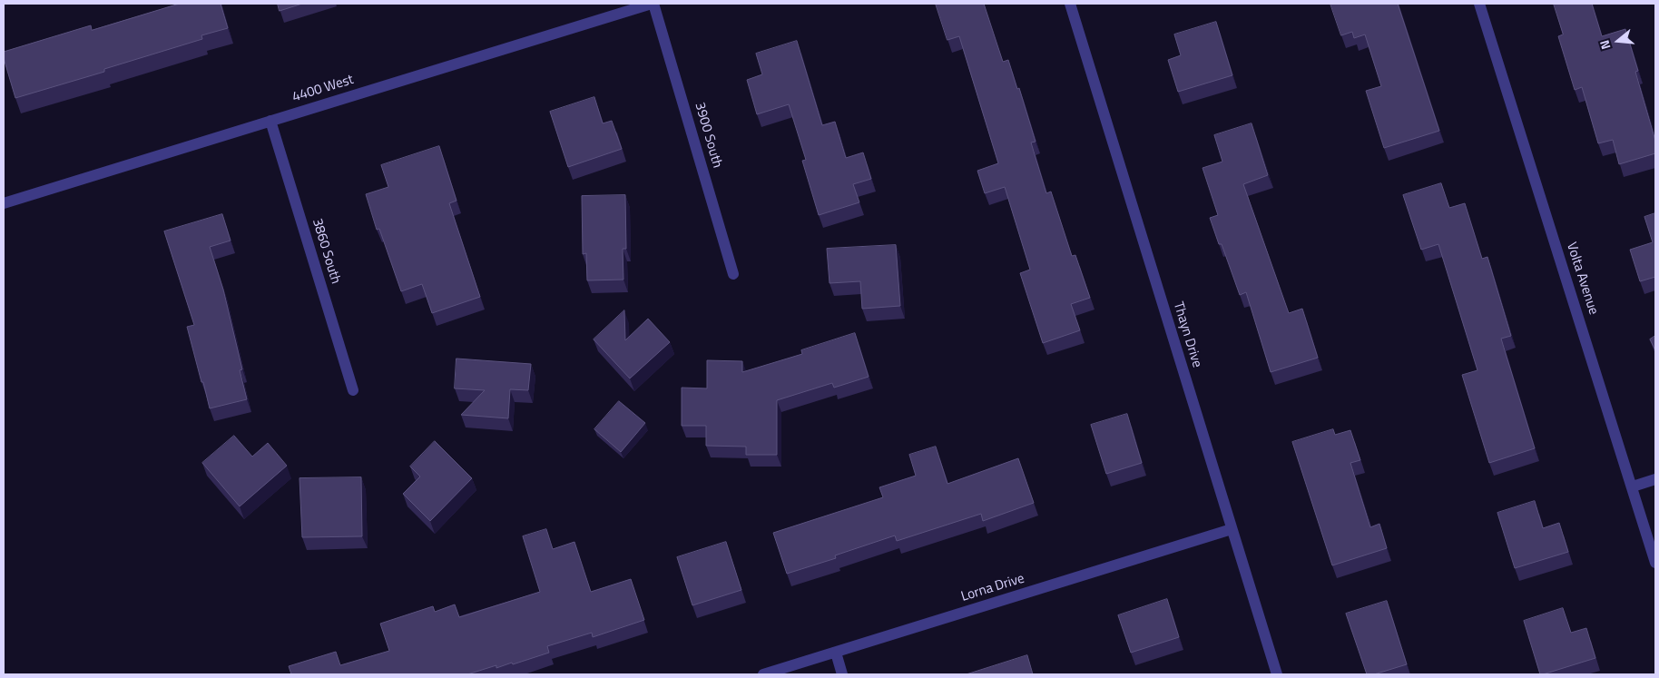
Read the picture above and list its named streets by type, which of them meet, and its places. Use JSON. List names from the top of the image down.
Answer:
{
  "streets": {
    "street": [
      "4400 West",
      "3900 South",
      "3860 South",
      "Volta Avenue",
      "Thayn Drive",
      "Lorna Drive"
    ]
  },
  "crossings": [
    ["4400 West", "3900 South"],
    ["4400 West", "3860 South"],
    ["Thayn Drive", "Lorna Drive"]
  ],
  "north": "left"
}
